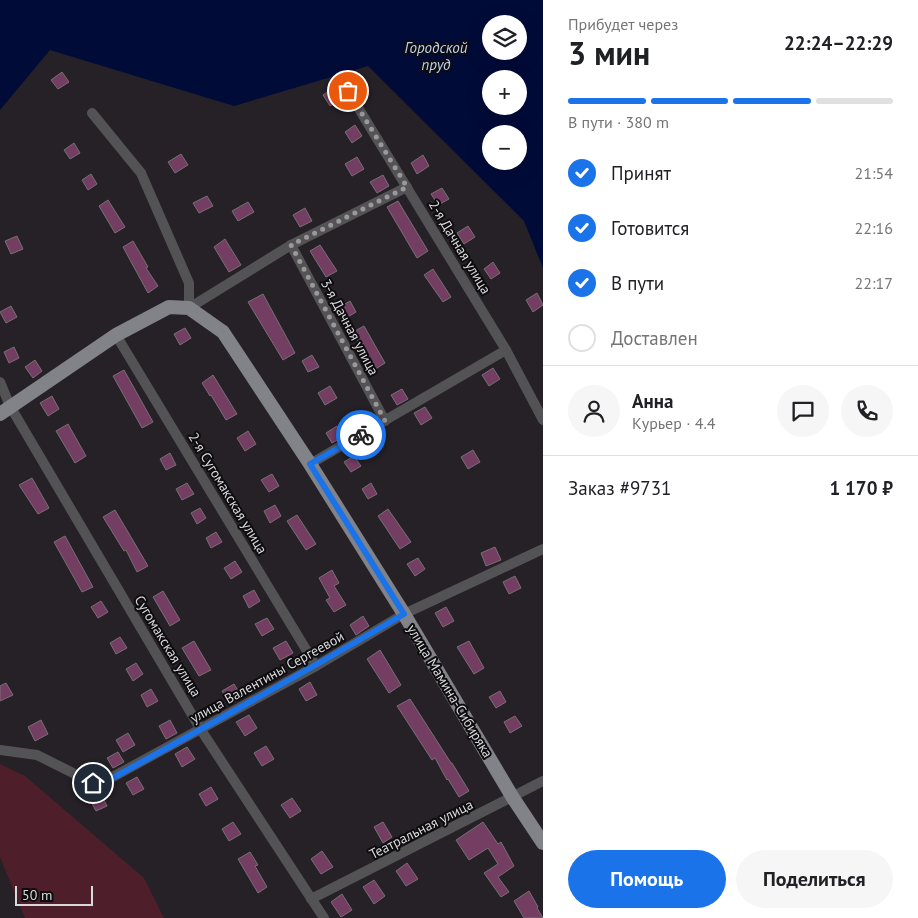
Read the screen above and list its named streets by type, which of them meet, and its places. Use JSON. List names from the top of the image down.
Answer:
{
  "streets": {
    "main road": ["улица Мамина-Сибиряка"],
    "street": [
      "2-я Дачная улица",
      "3-я Дачная улица",
      "2-я Сугомакская улица",
      "Сугомакская улица",
      "улица Валентины Сергеевой",
      "Театральная улица"
    ]
  },
  "crossings": [
    ["2-я Сугомакская улица", "улица Валентины Сергеевой"],
    ["Сугомакская улица", "улица Валентины Сергеевой"],
    ["Сугомакская улица", "Театральная улица"],
    ["улица Валентины Сергеевой", "улица Мамина-Сибиряка"],
    ["улица Мамина-Сибиряка", "Театральная улица"]
  ],
  "water": ["Городской пруд"],
  "scale_bar": "50 m",
  "page": {
    "heading": ["3 мин", "Прибудет через", "22:24–22:29"],
    "panel": [
      "Анна",
      "Курьер · 4.4",
      "Заказ #9731",
      "1 170 ₽"
    ],
    "map_buttons": ["+", "−"],
    "bar": "В пути · 380 m",
    "list": [
      ["Принят", "21:54"],
      ["Готовится", "22:16"],
      ["В пути", "22:17"],
      "Доставлен"
    ],
    "buttons": ["Помощь", "Поделиться"],
    "scale": "50 m"
  }
}
